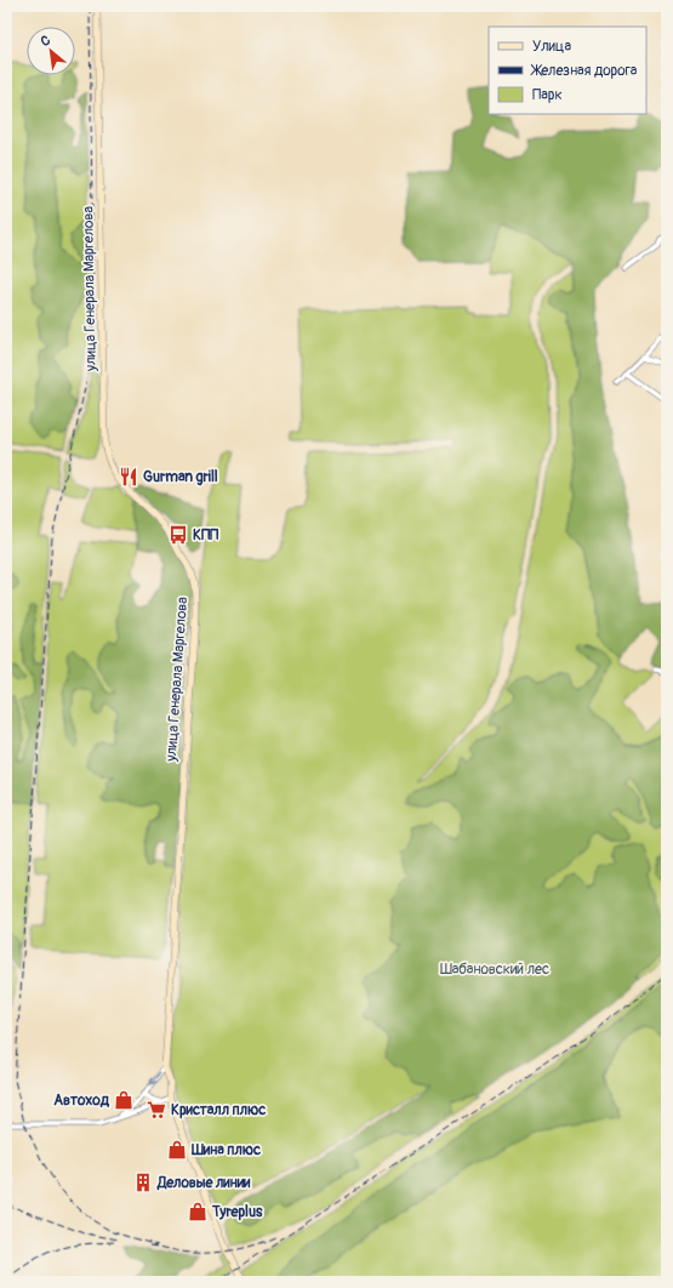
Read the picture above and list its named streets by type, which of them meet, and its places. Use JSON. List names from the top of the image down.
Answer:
{
  "streets": {
    "main road": ["улица Генерала Маргелова"]
  },
  "parks": ["Шабановский лес"],
  "places": {
    "restaurant": ["Gurman grill"],
    "bus stop": ["КПП"],
    "shop": ["Автоход", "Шина плюс", "Tyreplus"],
    "supermarket": ["Кристалл плюс"],
    "building": ["Деловые линии"]
  },
  "legend": ["Улица", "Железная дорога", "Парк"],
  "north": "top left"
}
